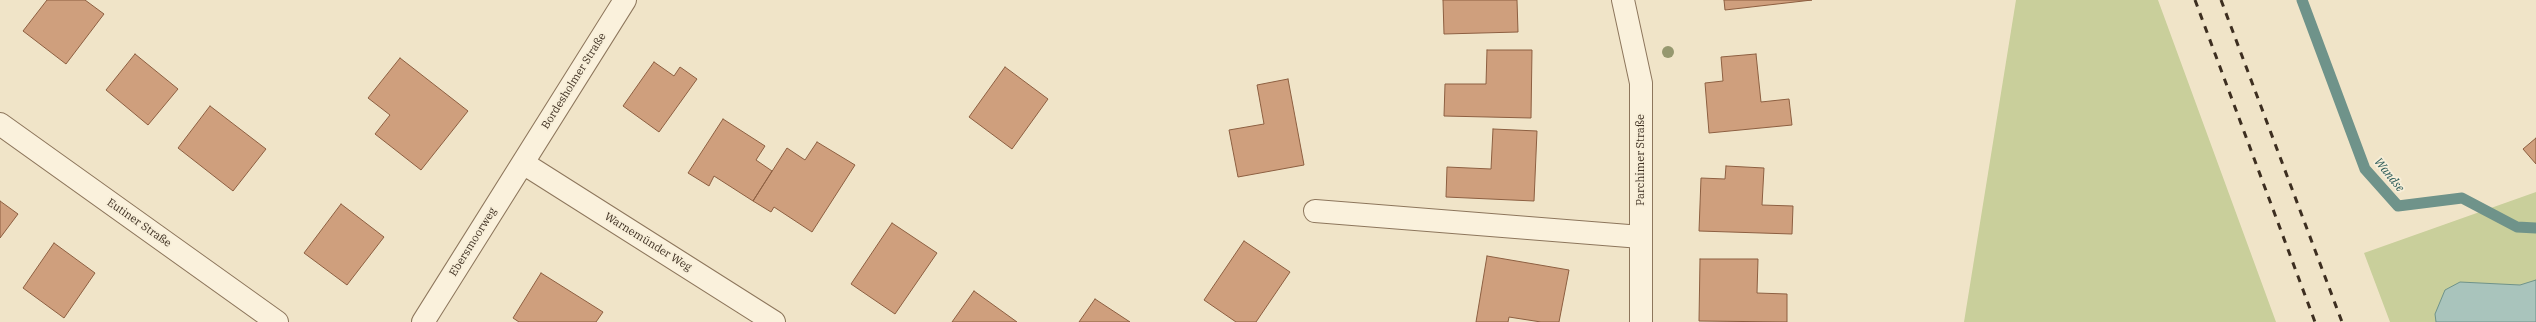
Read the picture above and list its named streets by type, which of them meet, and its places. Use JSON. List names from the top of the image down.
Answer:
{
  "streets": {
    "street": [
      "Bordesholmer Straße",
      "Parchimer Straße",
      "Eutiner Straße",
      "Ebersmoorweg",
      "Warnemünder Weg"
    ]
  },
  "crossings": [
    ["Bordesholmer Straße", "Ebersmoorweg"],
    ["Bordesholmer Straße", "Warnemünder Weg"],
    ["Ebersmoorweg", "Warnemünder Weg"]
  ],
  "water": ["Wandse"]
}
